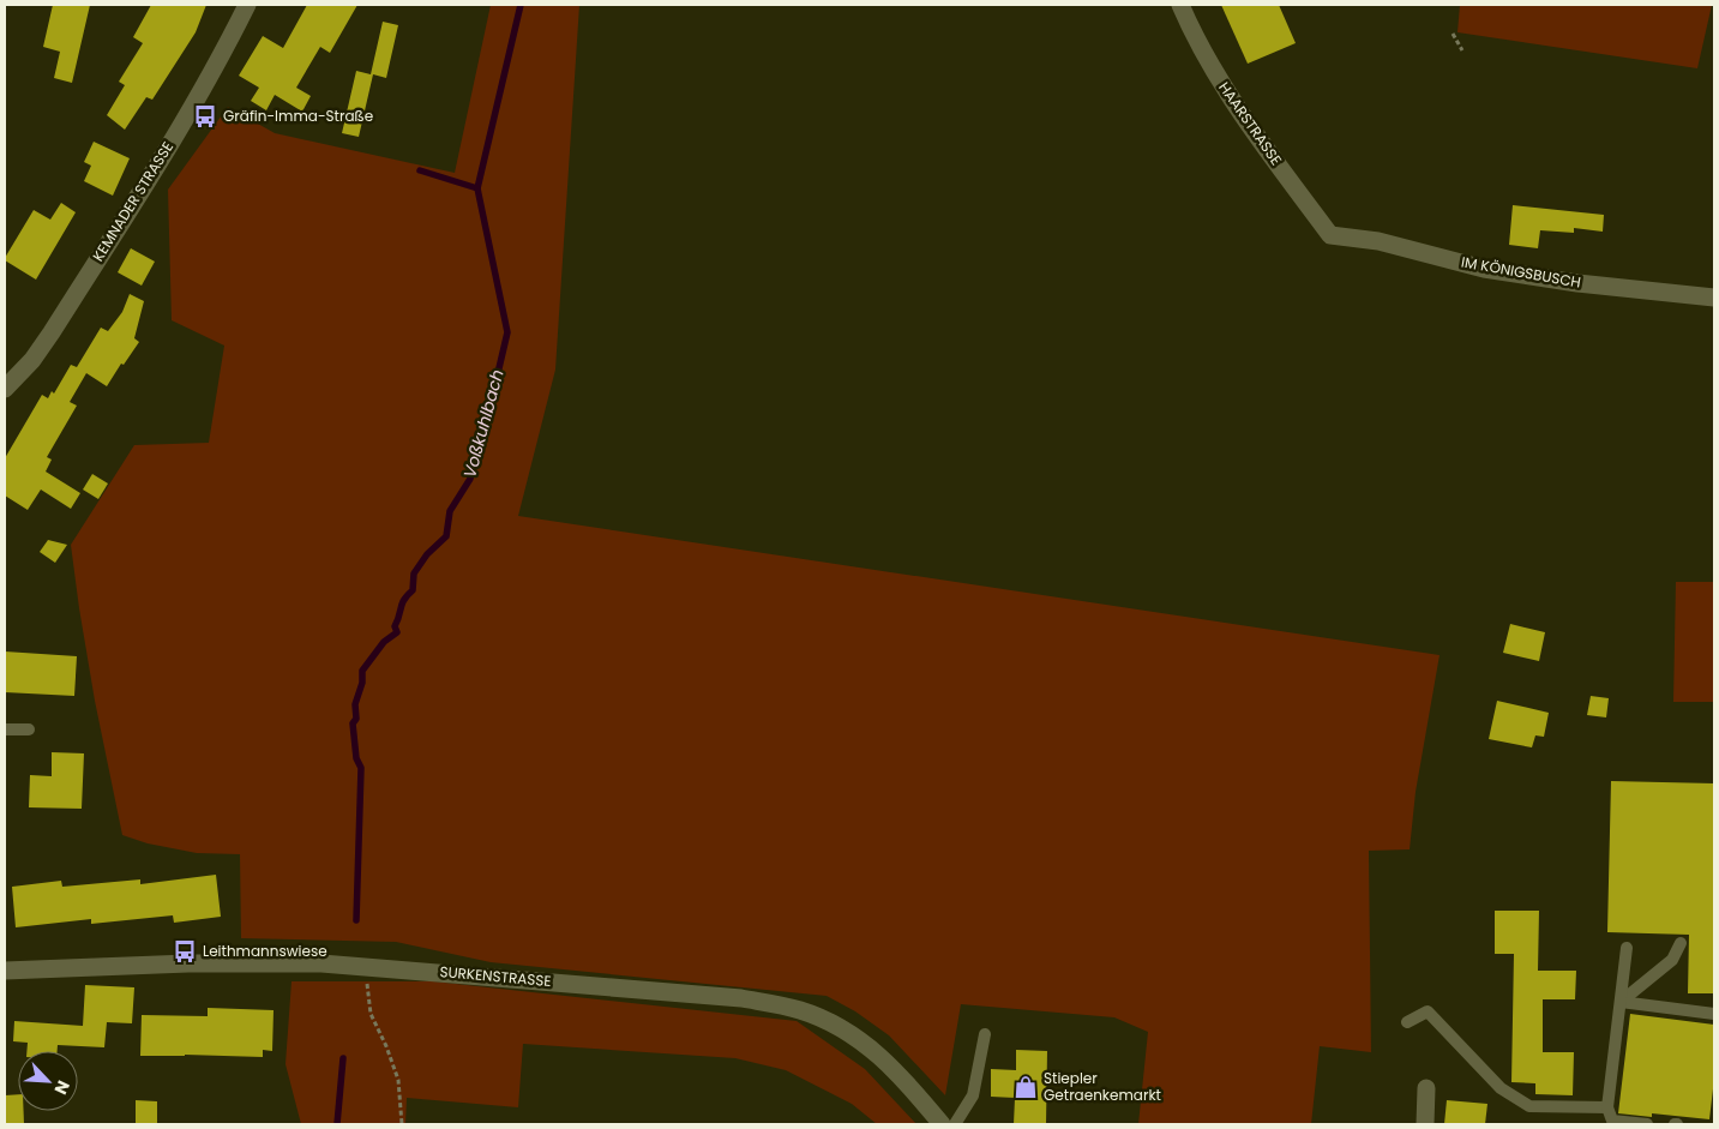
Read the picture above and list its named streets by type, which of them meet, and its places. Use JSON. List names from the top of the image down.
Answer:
{
  "streets": {
    "street": [
      "HAARSTRASSE",
      "KEMNADER STRASSE",
      "IM KÖNIGSBUSCH",
      "SURKENSTRASSE"
    ]
  },
  "crossings": [
    ["HAARSTRASSE", "IM KÖNIGSBUSCH"]
  ],
  "water": ["Voßkuhlbach"],
  "places": {
    "bus stop": ["Gräfin-Imma-Straße", "Leithmannswiese"],
    "shop": ["Stiepler Getraenkemarkt"]
  },
  "north": "bottom right"
}
